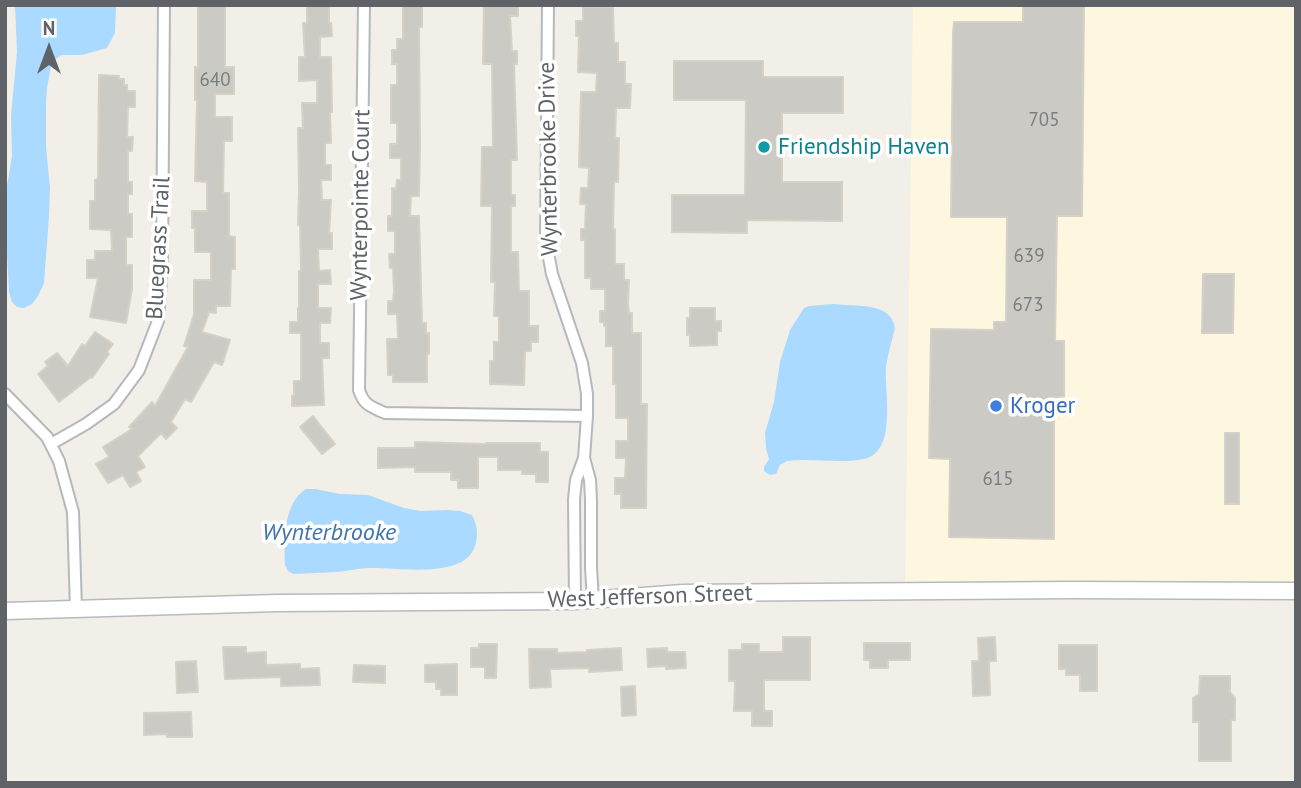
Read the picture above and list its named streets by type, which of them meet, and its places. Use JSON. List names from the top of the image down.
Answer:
{
  "streets": {
    "street": [
      "Wynterbrooke Drive",
      "Wynterpointe Court",
      "Bluegrass Trail",
      "West Jefferson Street"
    ]
  },
  "crossings": [
    ["Wynterbrooke Drive", "Wynterpointe Court"],
    ["Wynterbrooke Drive", "West Jefferson Street"]
  ],
  "water": ["Wynterbrooke"],
  "places": ["Friendship Haven", "Kroger"],
  "house_numbers": [
    "640",
    "705",
    "639",
    "673",
    "615"
  ],
  "north": "top"
}
